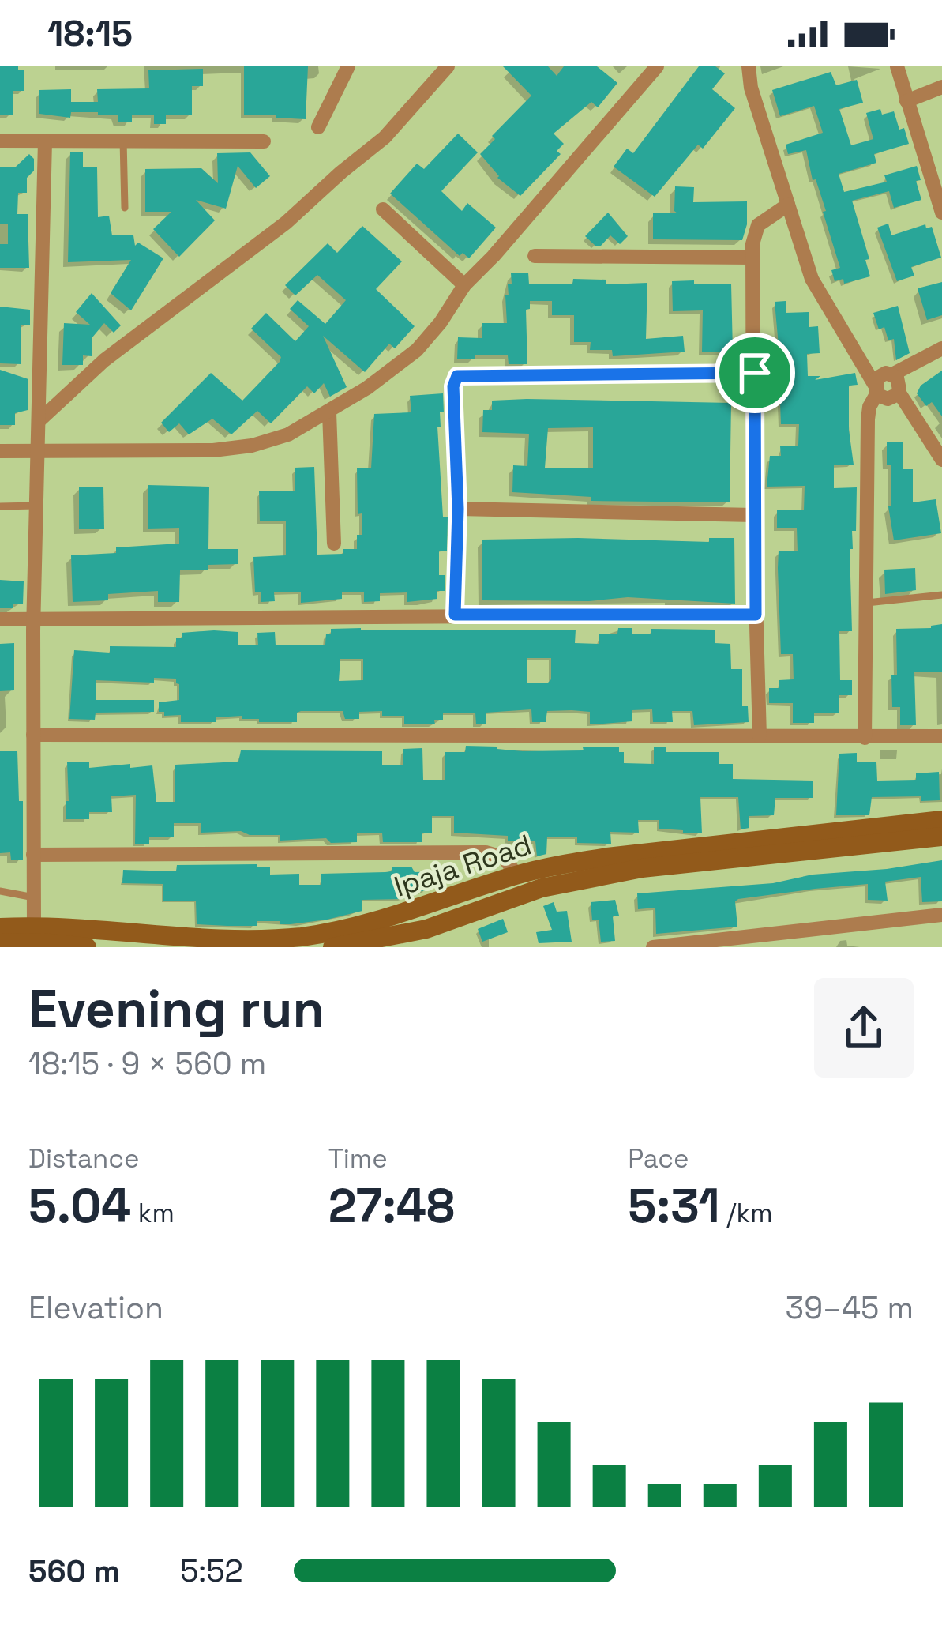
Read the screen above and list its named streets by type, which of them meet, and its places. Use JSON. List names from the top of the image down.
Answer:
{
  "streets": {
    "main road": ["Ipaja Road"]
  },
  "page": {
    "status": "18:15",
    "heading": ["Evening run", "18:15 · 9 × 560 m"],
    "stats": [
      ["Distance", "5.04 km"],
      ["Time", "27:48"],
      ["Pace", "5:31 /km"]
    ],
    "chart": ["Elevation", "39–45 m"],
    "list": [
      {
        "name": "560 m",
        "note": "5:52"
      }
    ]
  }
}
